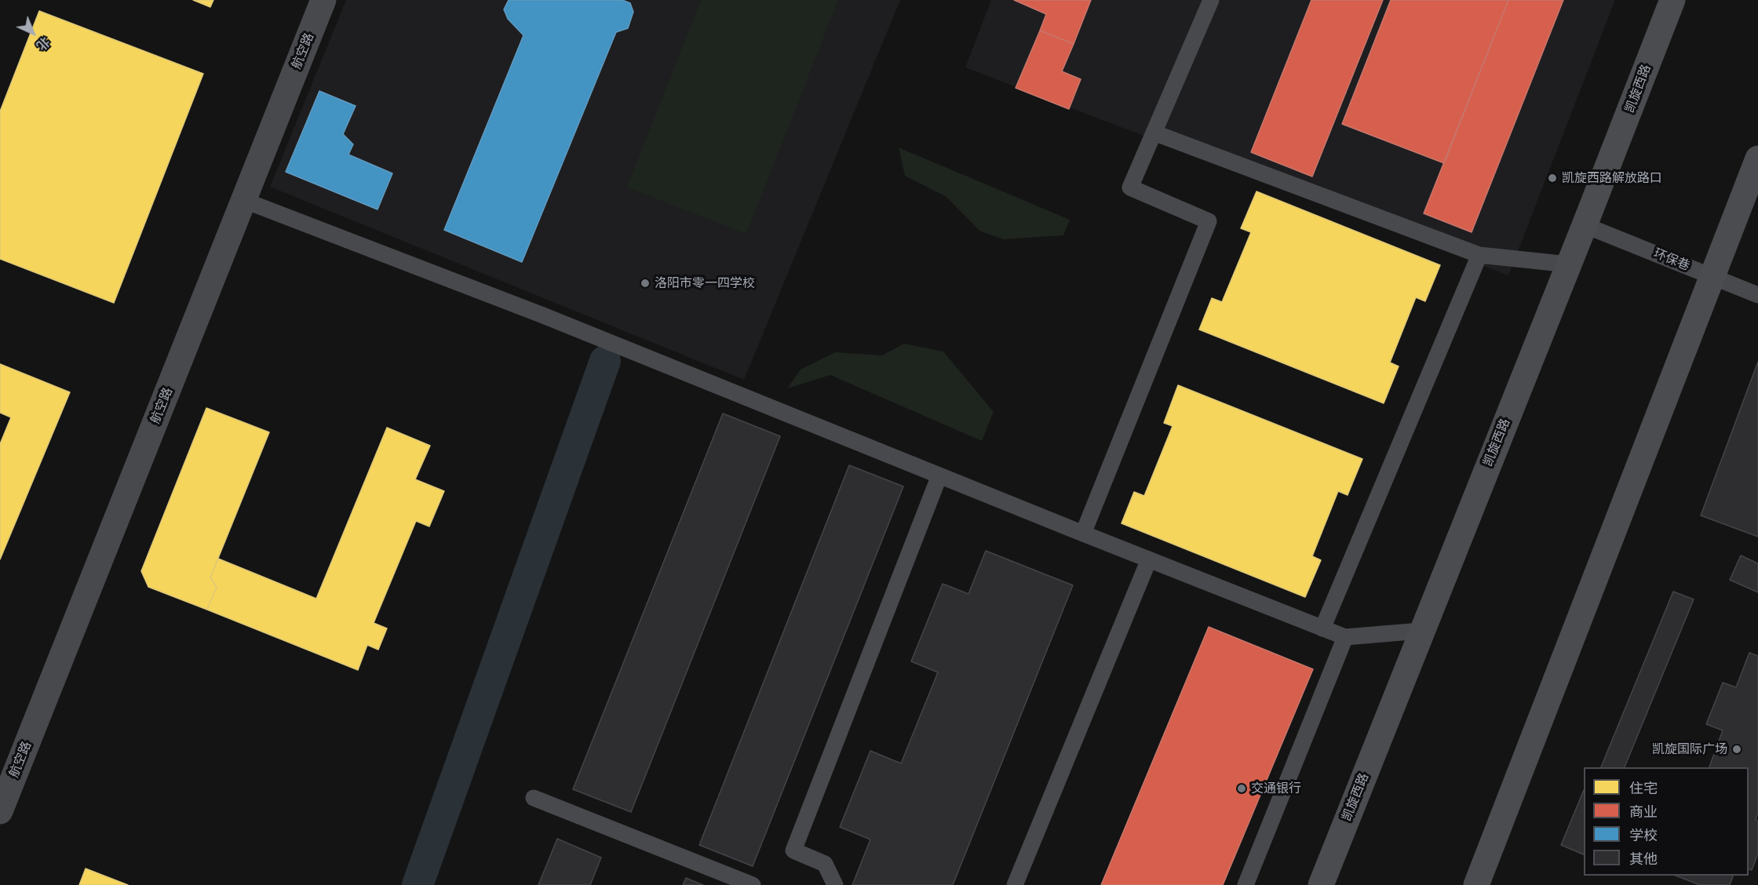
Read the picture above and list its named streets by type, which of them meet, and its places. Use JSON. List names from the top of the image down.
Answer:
{
  "streets": {
    "main road": ["凯旋西路"],
    "street": ["航空路"],
    "lane": ["环保巷"]
  },
  "crossings": [
    ["凯旋西路", "环保巷"]
  ],
  "places": [
    "凯旋西路解放路口",
    "洛阳市零一四学校",
    "凯旋国际广场",
    "交通银行"
  ],
  "legend": [
    "住宅",
    "商业",
    "学校",
    "其他"
  ],
  "north": "bottom right"
}
